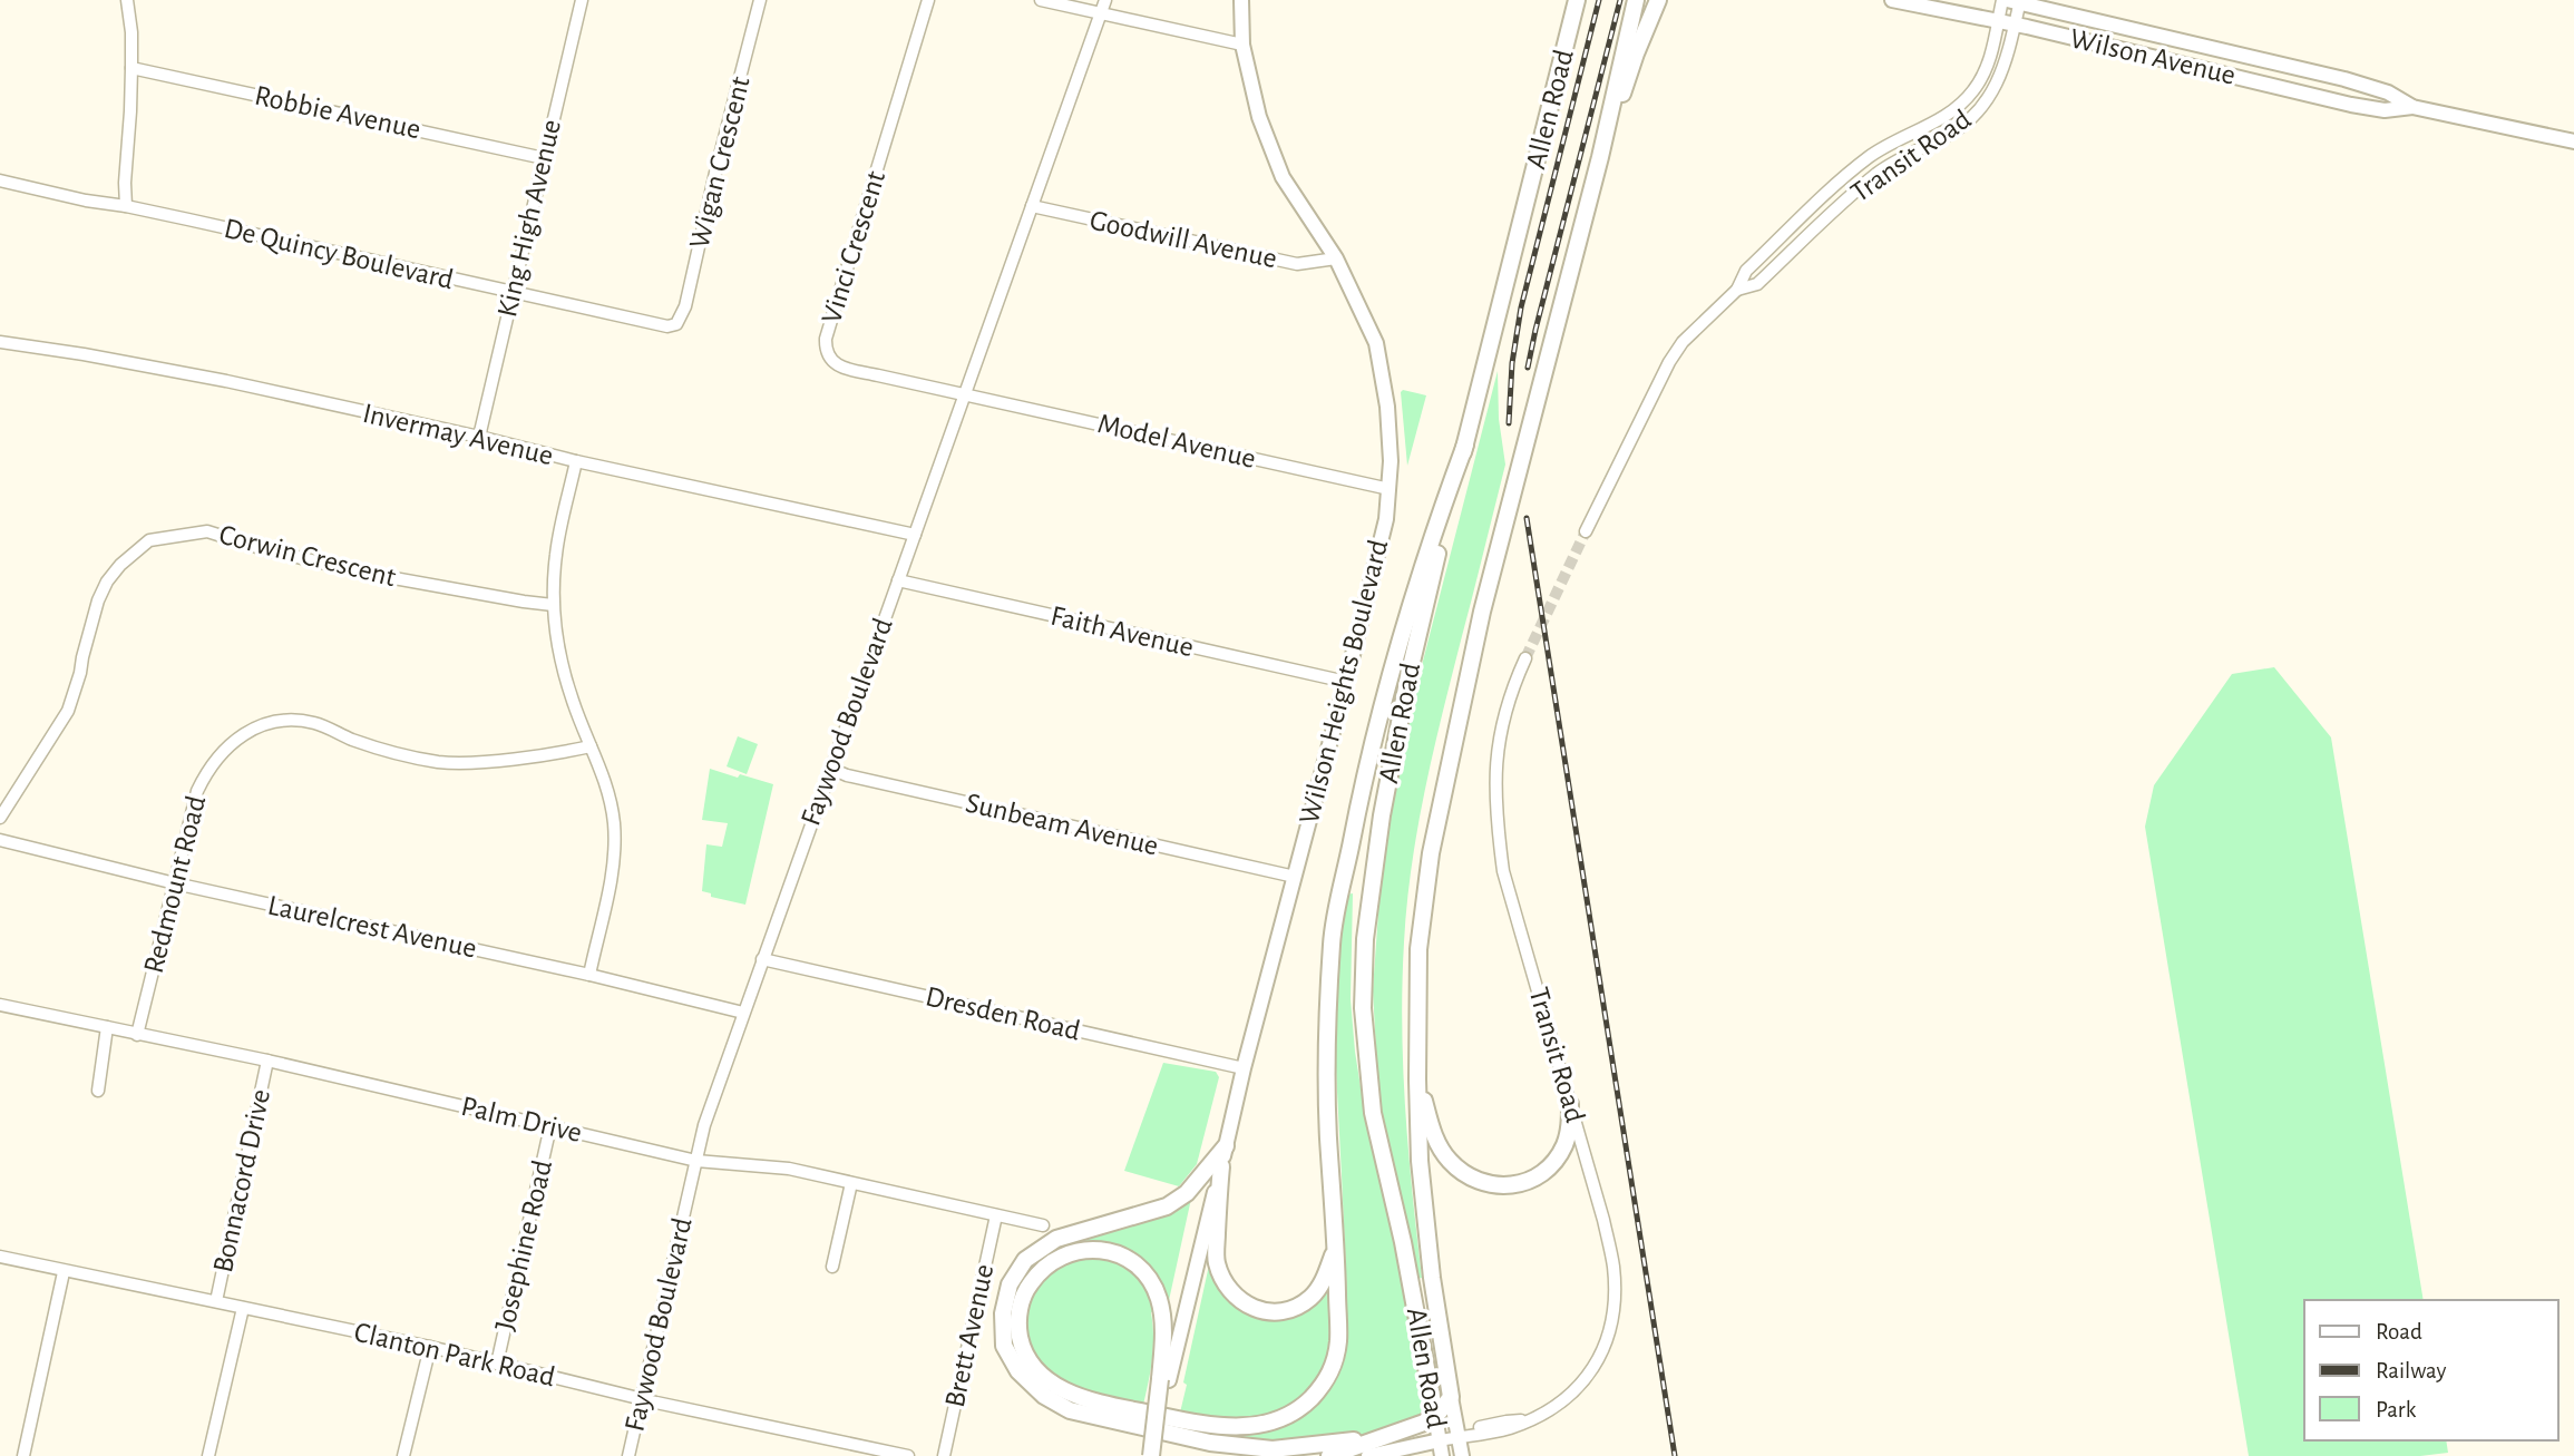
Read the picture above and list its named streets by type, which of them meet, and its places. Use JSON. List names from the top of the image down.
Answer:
{
  "streets": {
    "highway": ["Allen Road"],
    "main road": ["Wilson Avenue", "Wilson Heights Boulevard"],
    "street": [
      "Robbie Avenue",
      "Transit Road",
      "Wigan Crescent",
      "King High Avenue",
      "Goodwill Avenue",
      "Vinci Crescent",
      "De Quincy Boulevard",
      "Invermay Avenue",
      "Model Avenue",
      "Corwin Crescent",
      "Faith Avenue",
      "Faywood Boulevard",
      "Sunbeam Avenue",
      "Redmount Road",
      "Laurelcrest Avenue",
      "Dresden Road",
      "Palm Drive",
      "Bonnacord Drive",
      "Josephine Road",
      "Brett Avenue",
      "Clanton Park Road"
    ]
  },
  "crossings": [
    ["Wilson Avenue", "Transit Road"],
    ["Allen Road", "Transit Road"],
    ["Robbie Avenue", "King High Avenue"],
    ["Wigan Crescent", "De Quincy Boulevard"],
    ["King High Avenue", "De Quincy Boulevard"],
    ["King High Avenue", "Invermay Avenue"],
    ["Goodwill Avenue", "Wilson Heights Boulevard"],
    ["Goodwill Avenue", "Faywood Boulevard"],
    ["Vinci Crescent", "Model Avenue"],
    ["Vinci Crescent", "Faywood Boulevard"],
    ["Invermay Avenue", "Faywood Boulevard"],
    ["Model Avenue", "Wilson Heights Boulevard"],
    ["Model Avenue", "Faywood Boulevard"],
    ["Faith Avenue", "Wilson Heights Boulevard"],
    ["Faith Avenue", "Faywood Boulevard"],
    ["Wilson Heights Boulevard", "Sunbeam Avenue"],
    ["Wilson Heights Boulevard", "Dresden Road"],
    ["Faywood Boulevard", "Sunbeam Avenue"],
    ["Faywood Boulevard", "Laurelcrest Avenue"],
    ["Faywood Boulevard", "Dresden Road"],
    ["Faywood Boulevard", "Palm Drive"],
    ["Faywood Boulevard", "Clanton Park Road"],
    ["Redmount Road", "Laurelcrest Avenue"],
    ["Redmount Road", "Palm Drive"],
    ["Palm Drive", "Bonnacord Drive"],
    ["Palm Drive", "Josephine Road"],
    ["Palm Drive", "Brett Avenue"],
    ["Bonnacord Drive", "Clanton Park Road"],
    ["Josephine Road", "Clanton Park Road"]
  ],
  "legend": ["Road", "Railway", "Park"]
}
